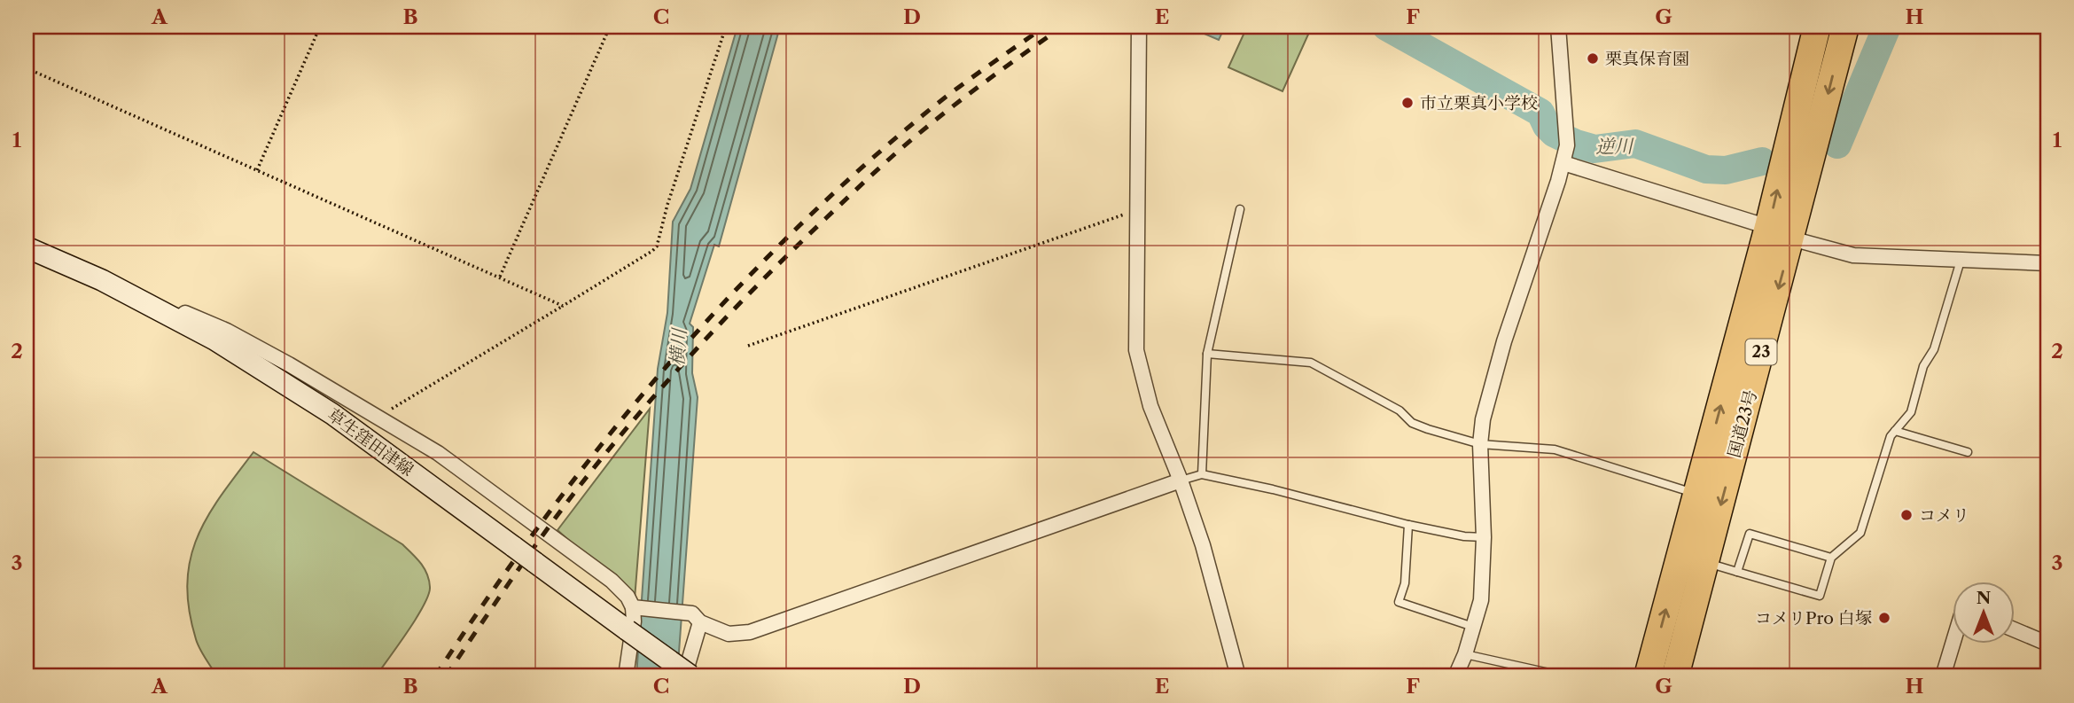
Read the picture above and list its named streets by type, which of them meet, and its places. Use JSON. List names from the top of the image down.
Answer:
{
  "streets": {
    "highway": ["23", "国道23号"],
    "main road": ["草生窪田津線"]
  },
  "water": ["逆川", "横川"],
  "places": [
    "栗真保育園",
    "市立栗真小学校",
    "コメリ",
    "コメリPro 白塚"
  ],
  "north": "top",
  "grid": {
    "columns": [
      "A",
      "B",
      "C",
      "D",
      "E",
      "F",
      "G",
      "H"
    ],
    "rows": ["1", "2", "3"]
  }
}
